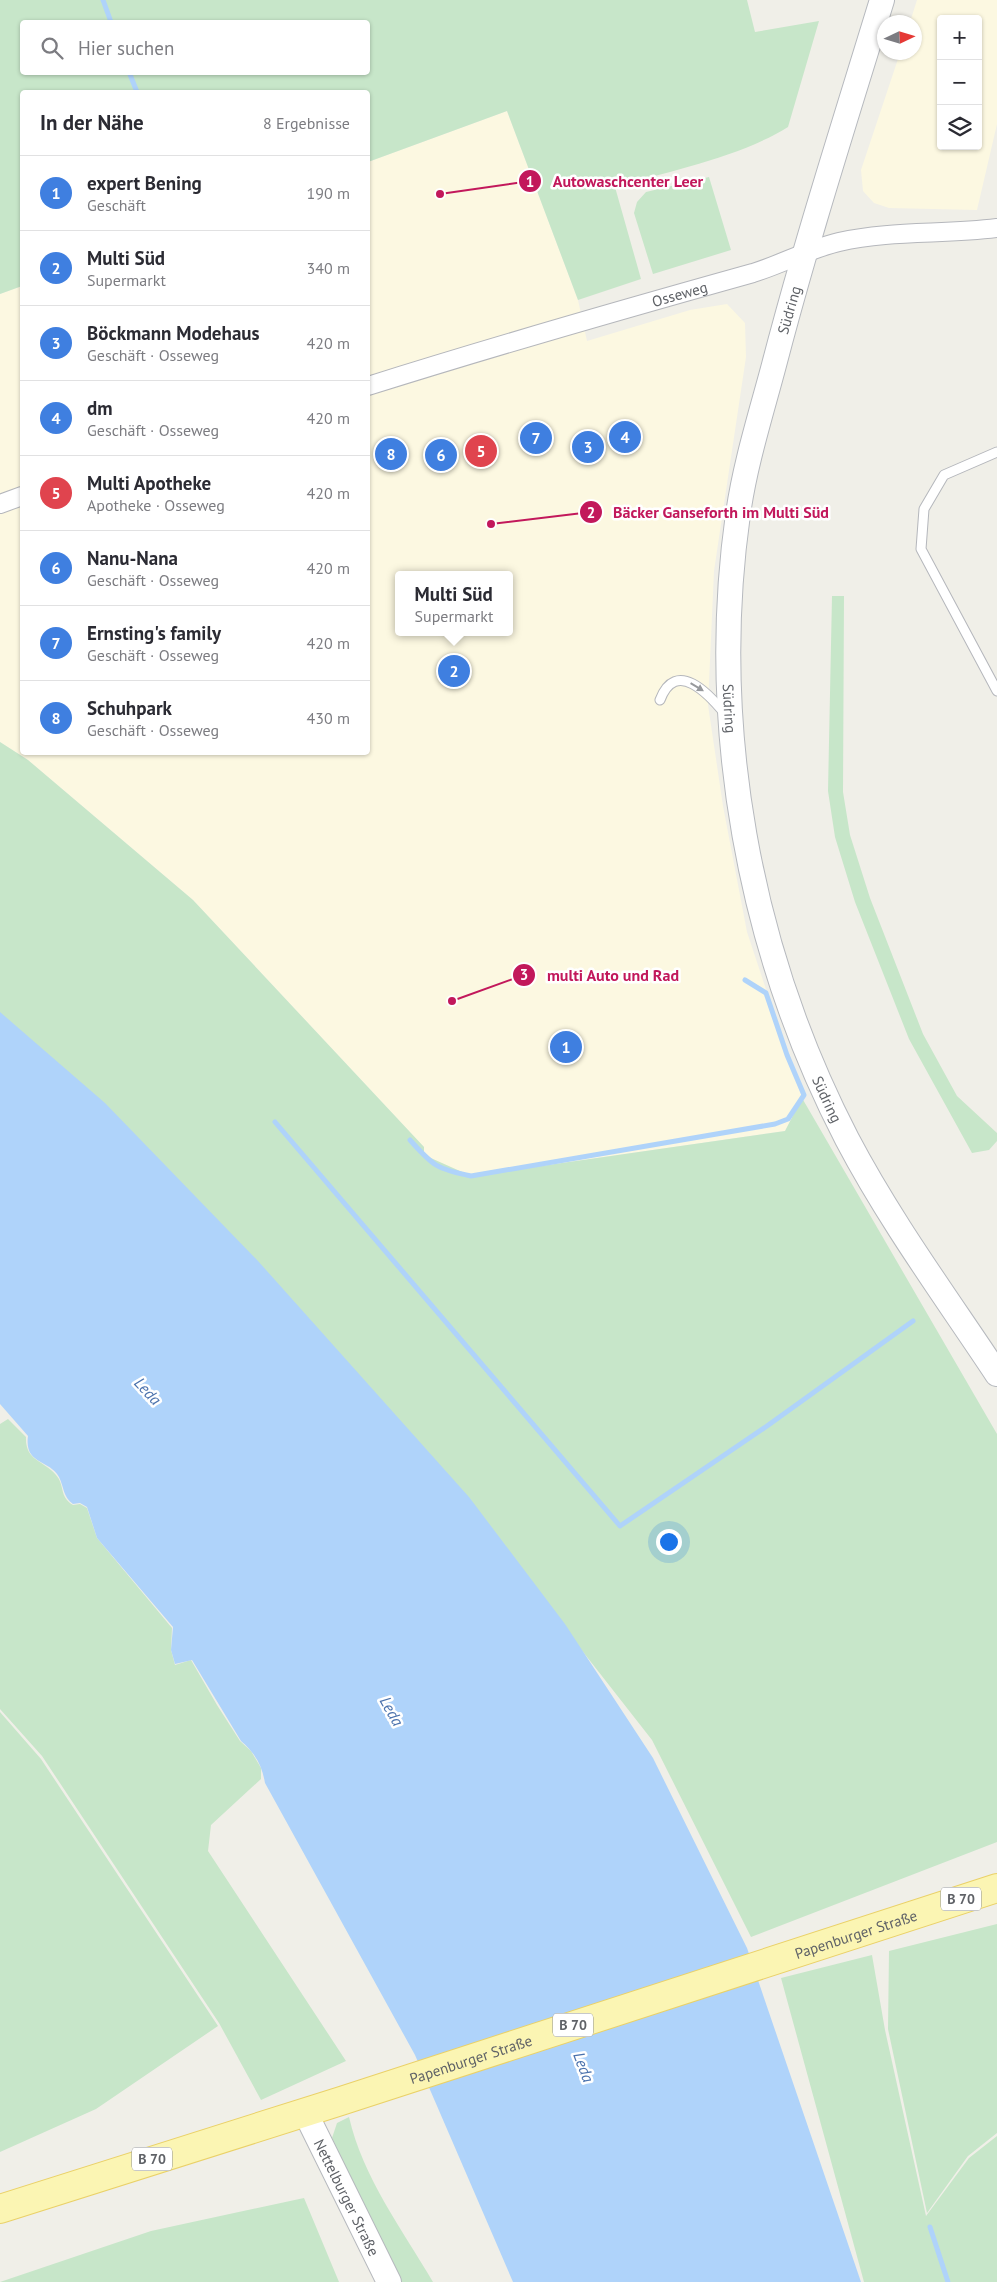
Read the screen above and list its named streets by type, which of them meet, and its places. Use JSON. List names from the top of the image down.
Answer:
{
  "streets": {
    "main road": [
      "Südring",
      "B 70",
      "Papenburger Straße",
      "Nettelburger Straße"
    ],
    "street": ["Osseweg"]
  },
  "crossings": [
    ["Osseweg", "Südring"],
    ["Papenburger Straße", "Nettelburger Straße"]
  ],
  "water": ["Leda"],
  "places": ["Autowaschcenter Leer", "Bäcker Ganseforth im Multi Süd", "multi Auto und Rad"],
  "north": "right",
  "page": {
    "map_buttons": ["+", "−"],
    "search": "Hier suchen",
    "heading": ["In der Nähe", "8 Ergebnisse"],
    "list": [
      {
        "mark": "1",
        "name": "expert Bening",
        "note": "Geschäft",
        "value": "190 m"
      },
      {
        "mark": "2",
        "name": "Multi Süd",
        "note": "Supermarkt",
        "value": "340 m"
      },
      {
        "mark": "3",
        "name": "Böckmann Modehaus",
        "note": "Geschäft · Osseweg",
        "value": "420 m"
      },
      {
        "mark": "4",
        "name": "dm",
        "note": "Geschäft · Osseweg",
        "value": "420 m"
      },
      {
        "mark": "5",
        "name": "Multi Apotheke",
        "note": "Apotheke · Osseweg",
        "value": "420 m"
      },
      {
        "mark": "6",
        "name": "Nanu-Nana",
        "note": "Geschäft · Osseweg",
        "value": "420 m"
      },
      {
        "mark": "7",
        "name": "Ernsting's family",
        "note": "Geschäft · Osseweg",
        "value": "420 m"
      },
      {
        "mark": "8",
        "name": "Schuhpark",
        "note": "Geschäft · Osseweg",
        "value": "430 m"
      }
    ],
    "pins": [
      "4",
      "7",
      "3",
      "5",
      "8",
      "6",
      "2",
      "1"
    ],
    "popup": ["Multi Süd", "Supermarkt"]
  }
}
